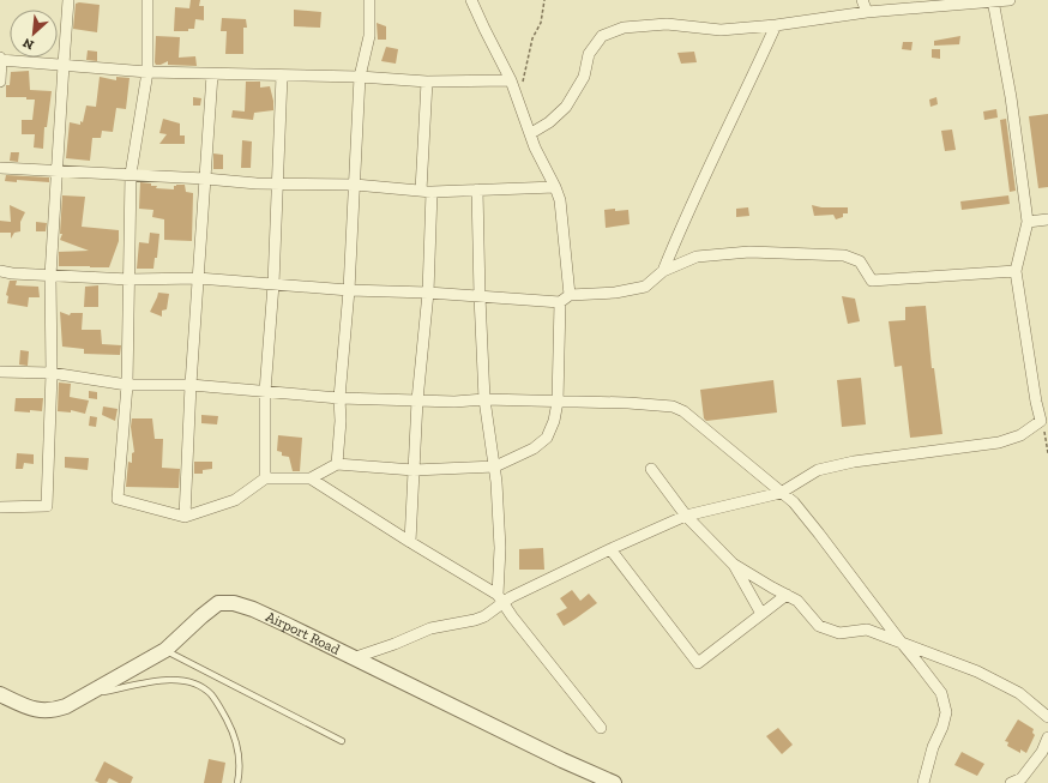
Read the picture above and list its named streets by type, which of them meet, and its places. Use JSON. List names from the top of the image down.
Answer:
{
  "streets": {
    "street": ["Airport Road"]
  },
  "north": "bottom left"
}
